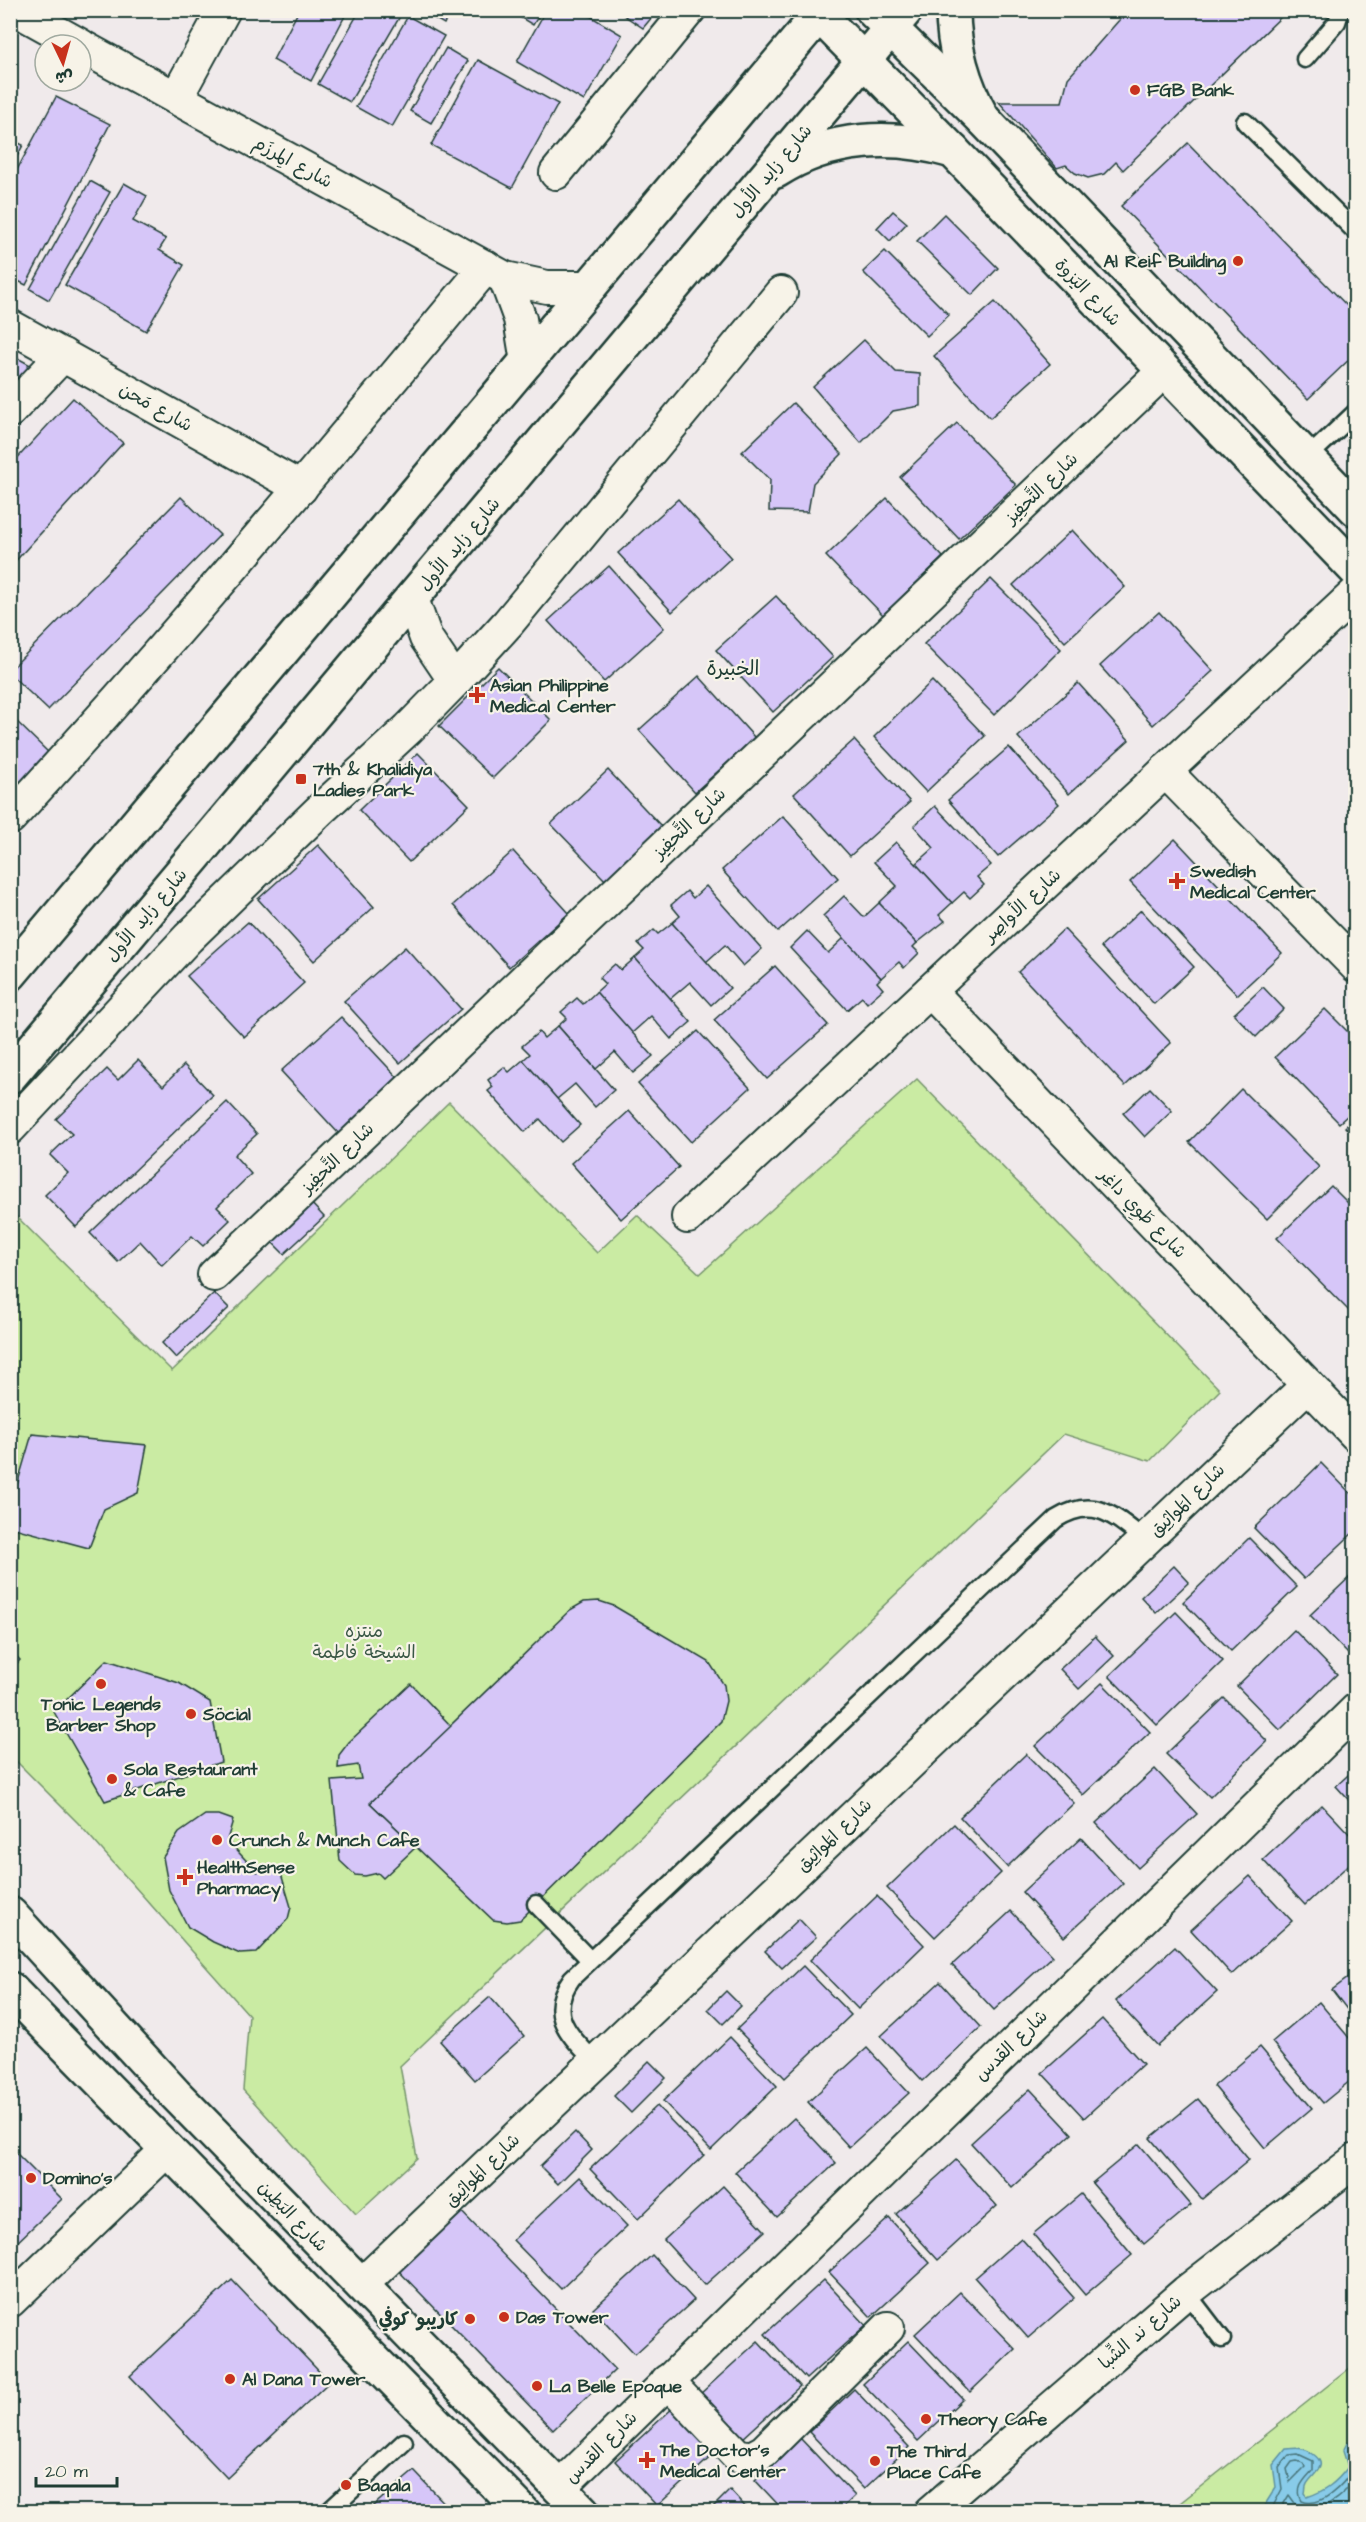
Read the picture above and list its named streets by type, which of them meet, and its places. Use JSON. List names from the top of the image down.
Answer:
{
  "streets": {
    "main road": ["شارع زايد الأول", "شارع اليَزوة", "شارع البَطِين"],
    "street": [
      "شارع المِرزَم",
      "شارع مَحن",
      "شارع التَّحفِيز",
      "شارع الأواصِر",
      "شارع طَوِي داغِر",
      "شارع المَواثِيق",
      "شارع القدس",
      "شارع ند الشِّبا"
    ]
  },
  "crossings": [
    ["شارع زايد الأول", "شارع اليَزوة"],
    ["شارع اليَزوة", "شارع التَّحفِيز"],
    ["شارع الأواصِر", "شارع طَوِي داغِر"],
    ["شارع طَوِي داغِر", "شارع المَواثِيق"],
    ["شارع المَواثِيق", "شارع البَطِين"],
    ["شارع القدس", "شارع البَطِين"]
  ],
  "districts": ["الخبيرة"],
  "parks": ["منتزه الشيخة فاطمة"],
  "places": {
    "other": [
      "FGB Bank",
      "Al Reif Building",
      "Tonic Legends Barber Shop",
      "Söcial",
      "Sola Restaurant & Cafe",
      "Crunch & Munch Cafe",
      "Domino's",
      "Das Tower",
      "كاريبو كوفي",
      "Al Dana Tower",
      "La Belle Epoque",
      "Theory Cafe",
      "The Third Place Cafe",
      "Baqala"
    ],
    "health": [
      "Asian Philippine Medical Center",
      "Swedish Medical Center",
      "HealthSense Pharmacy",
      "The Doctor's Medical Center"
    ],
    "transit": ["7th & Khalidiya Ladies Park"]
  },
  "scale_bar": "20 m",
  "north": "bottom"
}
